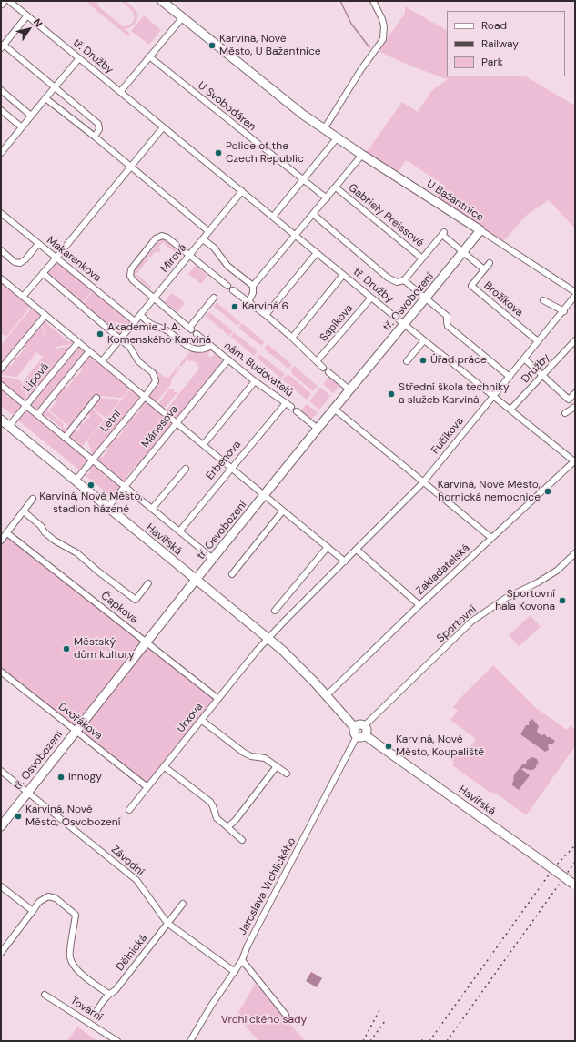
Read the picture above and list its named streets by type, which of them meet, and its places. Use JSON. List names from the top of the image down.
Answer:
{
  "streets": {
    "street": [
      "tř. Družby",
      "U Svobodáren",
      "U Bažantnice",
      "Gabriely Preissové",
      "Mírová",
      "Makarenkova",
      "Brožíkova",
      "tř. Osvobození",
      "Sapíkova",
      "Družby",
      "nám. Budovatelů",
      "Lipová",
      "Letní",
      "Mánesova",
      "Fučíkova",
      "Erbenova",
      "Havířská",
      "Zakladatelská",
      "Čapkova",
      "Sportovní",
      "Urxova",
      "Dvořákova",
      "Závodní",
      "Jaroslava Vrchlického",
      "Dělnická",
      "Tovární"
    ]
  },
  "crossings": [
    ["tř. Družby", "Mírová"],
    ["tř. Družby", "tř. Osvobození"],
    ["tř. Družby", "Sapíkova"],
    ["tř. Družby", "Družby"],
    ["tř. Družby", "Fučíkova"],
    ["tř. Družby", "Zakladatelská"],
    ["U Bažantnice", "tř. Osvobození"],
    ["Gabriely Preissové", "tř. Osvobození"],
    ["Mírová", "Makarenkova"],
    ["Brožíkova", "tř. Osvobození"],
    ["Brožíkova", "Fučíkova"],
    ["tř. Osvobození", "nám. Budovatelů"],
    ["tř. Osvobození", "Havířská"],
    ["tř. Osvobození", "Čapkova"],
    ["tř. Osvobození", "Dvořákova"],
    ["tř. Osvobození", "Závodní"],
    ["nám. Budovatelů", "Mánesova"],
    ["nám. Budovatelů", "Erbenova"],
    ["Lipová", "Havířská"],
    ["Letní", "Havířská"],
    ["Mánesova", "Havířská"],
    ["Fučíkova", "Havířská"],
    ["Fučíkova", "Urxova"],
    ["Havířská", "Zakladatelská"],
    ["Havířská", "Sportovní"],
    ["Havířská", "Urxova"],
    ["Havířská", "Jaroslava Vrchlického"],
    ["Čapkova", "Urxova"],
    ["Sportovní", "Jaroslava Vrchlického"],
    ["Urxova", "Dvořákova"],
    ["Závodní", "Jaroslava Vrchlického"],
    ["Závodní", "Dělnická"]
  ],
  "parks": ["Vrchlického sady"],
  "places": [
    "Karviná, Nové Město, U Bažantnice",
    "Police of the Czech Republic",
    "Karviná 6",
    "Akademie J. A. Komenského Karviná",
    "Úřad práce",
    "Střední škola techniky a služeb Karviná",
    "Karviná, Nové Město, stadion házené",
    "Karviná, Nové Město, hornická nemocnice",
    "Sportovní hala Kovona",
    "Městský dům kultury",
    "Karviná, Nové Město, Koupaliště",
    "Innogy",
    "Karviná, Nové Město, Osvobození"
  ],
  "legend": ["Road", "Railway", "Park"],
  "north": "top right"
}
